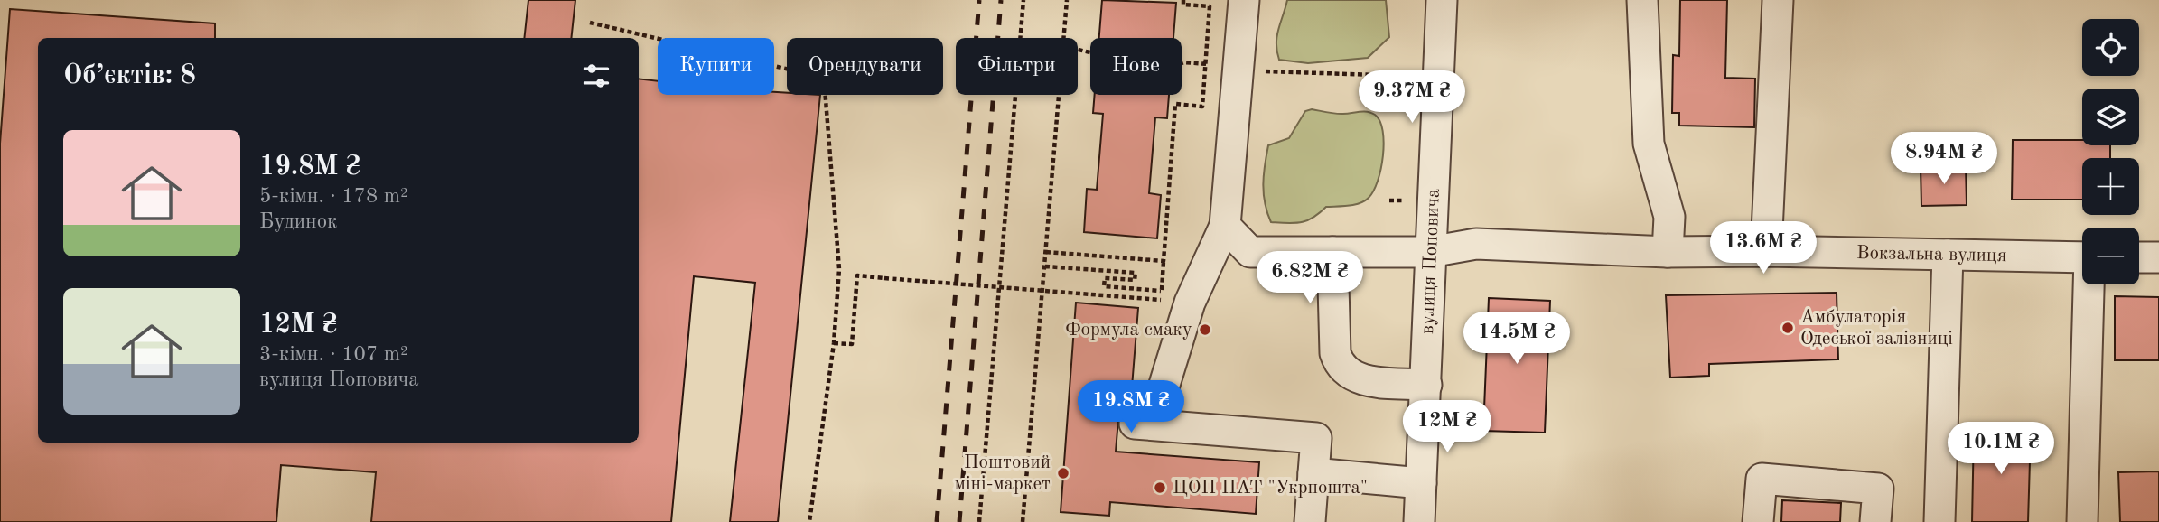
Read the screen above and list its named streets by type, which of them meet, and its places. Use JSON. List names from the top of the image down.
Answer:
{
  "streets": {
    "street": ["Вокзальна вулиця", "вулиця Поповича"]
  },
  "crossings": [
    ["Вокзальна вулиця", "вулиця Поповича"]
  ],
  "places": [
    "Амбулаторія Одеської залізниці",
    "Формула смаку",
    "Поштовий міні-маркет",
    "ЦОП ПАТ \"Укрпошта\""
  ],
  "page": {
    "map_buttons": ["+", "−"],
    "chip": [
      "Купити",
      "Орендувати",
      "Фільтри",
      "Нове"
    ],
    "heading": "Об’єктів: 8",
    "price": [
      "9.37M ₴",
      "8.94M ₴",
      "13.6M ₴",
      "6.82M ₴",
      "14.5M ₴",
      "19.8M ₴",
      "12M ₴",
      "10.1M ₴"
    ],
    "list": [
      {
        "name": "19.8M ₴",
        "note": "5-кімн. · 178 m² · Будинок"
      },
      {
        "name": "12M ₴",
        "note": "3-кімн. · 107 m² · вулиця Поповича"
      }
    ]
  }
}
